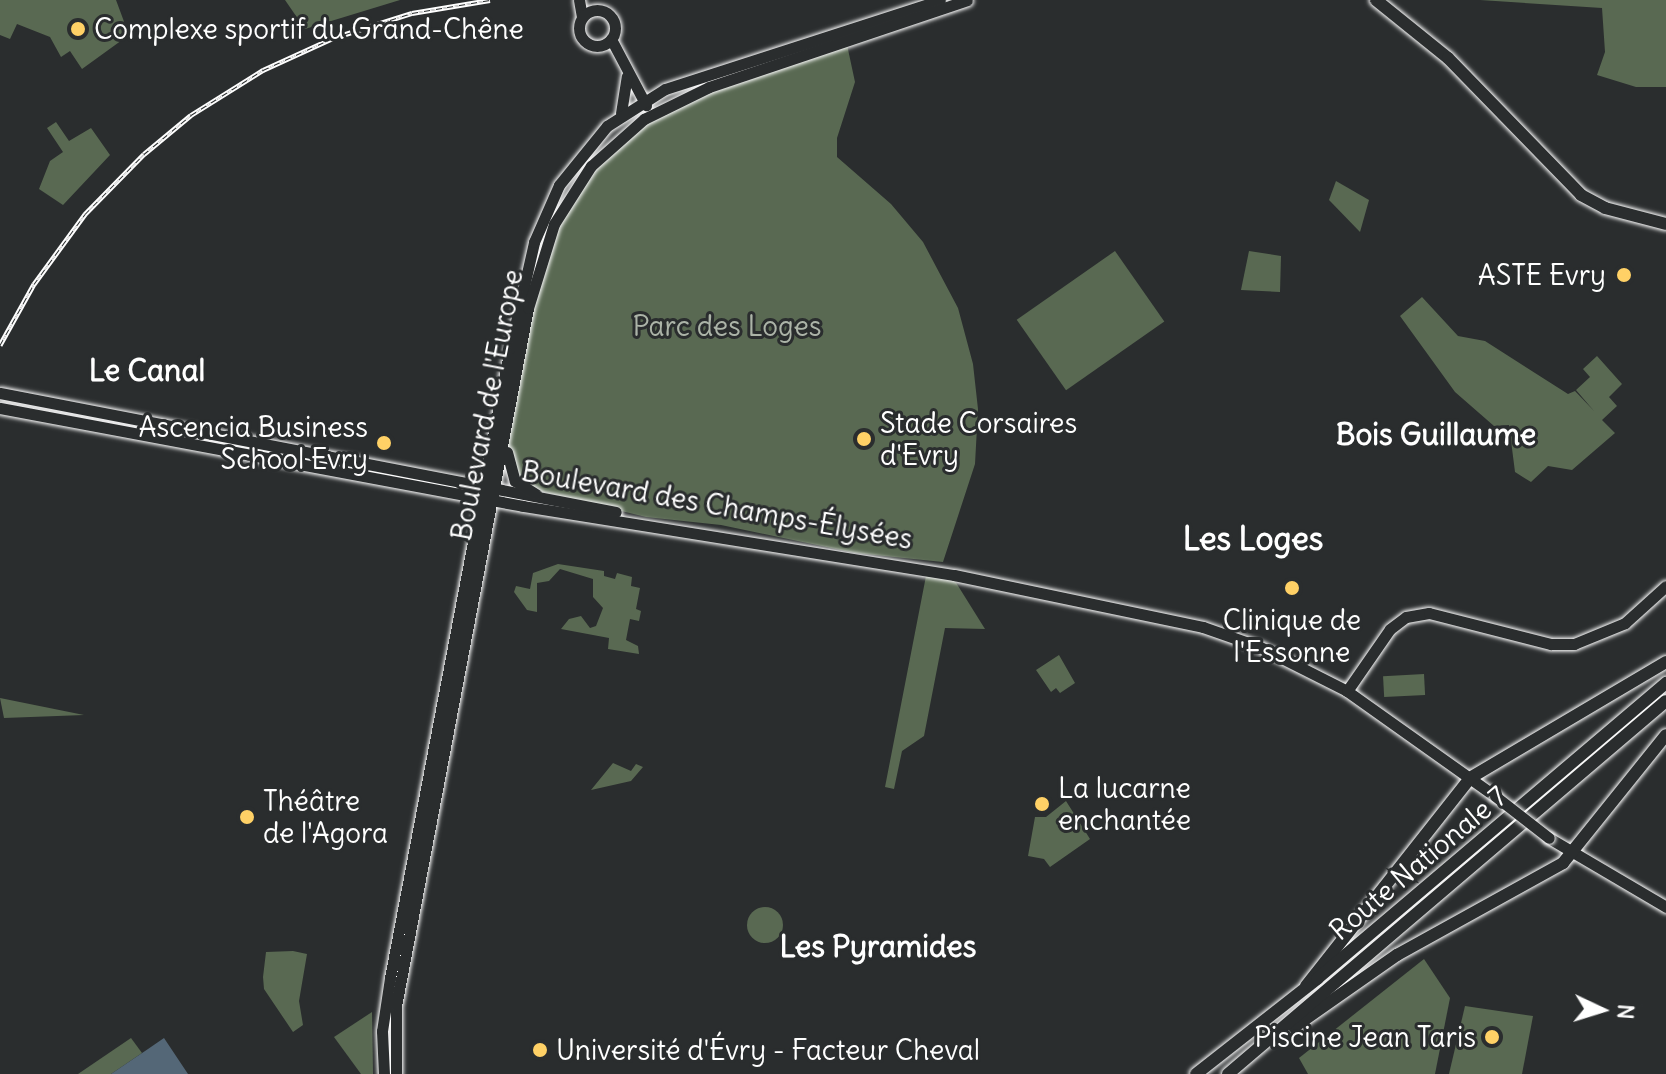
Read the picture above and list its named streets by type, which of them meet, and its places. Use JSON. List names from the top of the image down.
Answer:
{
  "streets": {
    "main road": ["Boulevard de l'Europe", "Boulevard des Champs-Élysées", "Route Nationale 7"]
  },
  "crossings": [
    ["Boulevard de l'Europe", "Boulevard des Champs-Élysées"]
  ],
  "districts": [
    "Le Canal",
    "Bois Guillaume",
    "Les Loges",
    "Les Pyramides"
  ],
  "parks": ["Parc des Loges"],
  "places": [
    "Complexe sportif du Grand-Chêne",
    "ASTE Evry",
    "Stade Corsaires d'Evry",
    "Ascencia Business School Evry",
    "Clinique de l'Essonne",
    "La lucarne enchantée",
    "Théâtre de l'Agora",
    "Piscine Jean Taris",
    "Université d'Évry - Facteur Cheval"
  ],
  "north": "right"
}
